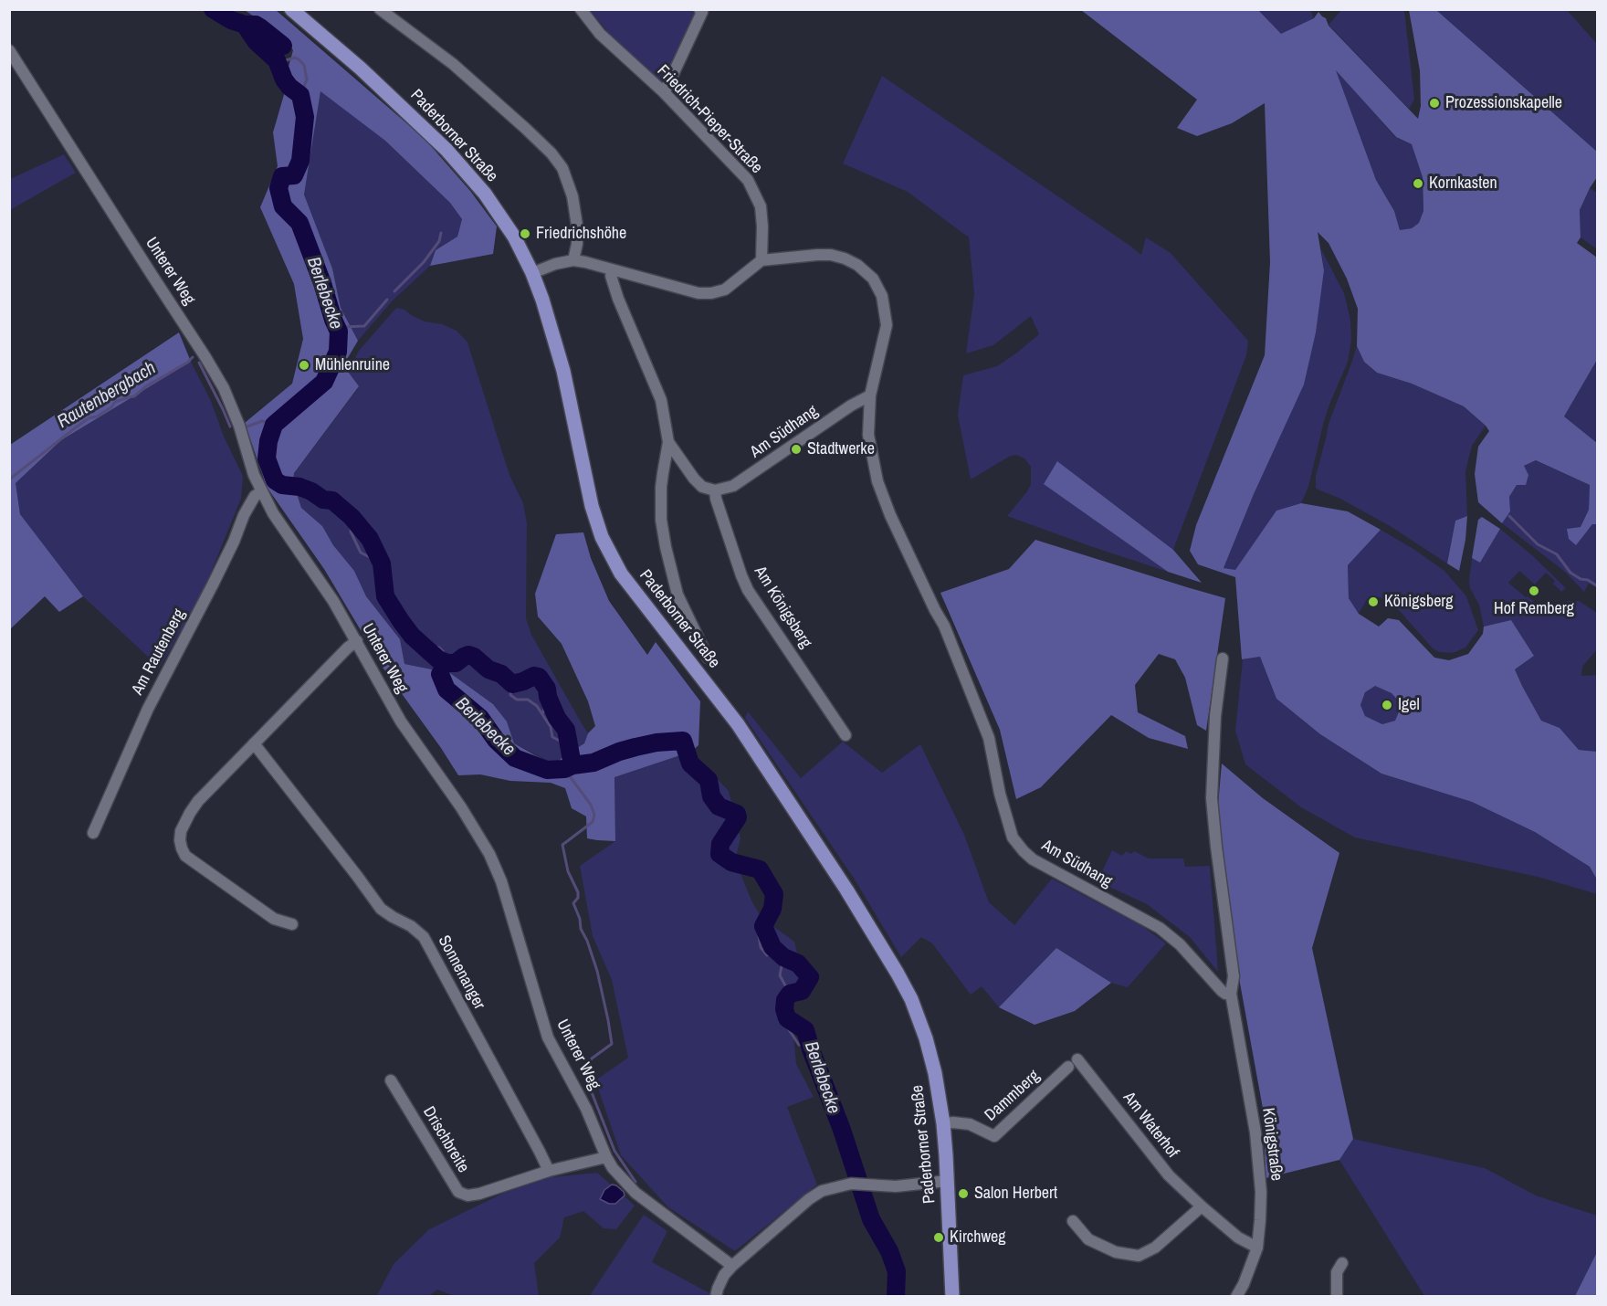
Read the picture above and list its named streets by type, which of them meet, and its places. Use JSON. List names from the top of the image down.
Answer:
{
  "streets": {
    "main road": ["Paderborner Straße"],
    "street": [
      "Friedrich-Pieper-Straße",
      "Unterer Weg",
      "Am Südhang",
      "Am Königsberg",
      "Am Rautenberg",
      "Sonnenanger",
      "Dammberg",
      "Am Waterhof",
      "Drischbreite",
      "Königstraße"
    ]
  },
  "crossings": [
    ["Friedrich-Pieper-Straße", "Am Südhang"],
    ["Paderborner Straße", "Dammberg"],
    ["Unterer Weg", "Am Rautenberg"],
    ["Am Südhang", "Am Königsberg"],
    ["Am Südhang", "Königstraße"],
    ["Sonnenanger", "Drischbreite"],
    ["Am Waterhof", "Königstraße"]
  ],
  "water": ["Berlebecke", "Rautenbergbach"],
  "places": [
    "Prozessionskapelle",
    "Kornkasten",
    "Friedrichshöhe",
    "Mühlenruine",
    "Stadtwerke",
    "Hof Remberg",
    "Königsberg",
    "Igel",
    "Salon Herbert",
    "Kirchweg"
  ]
}
